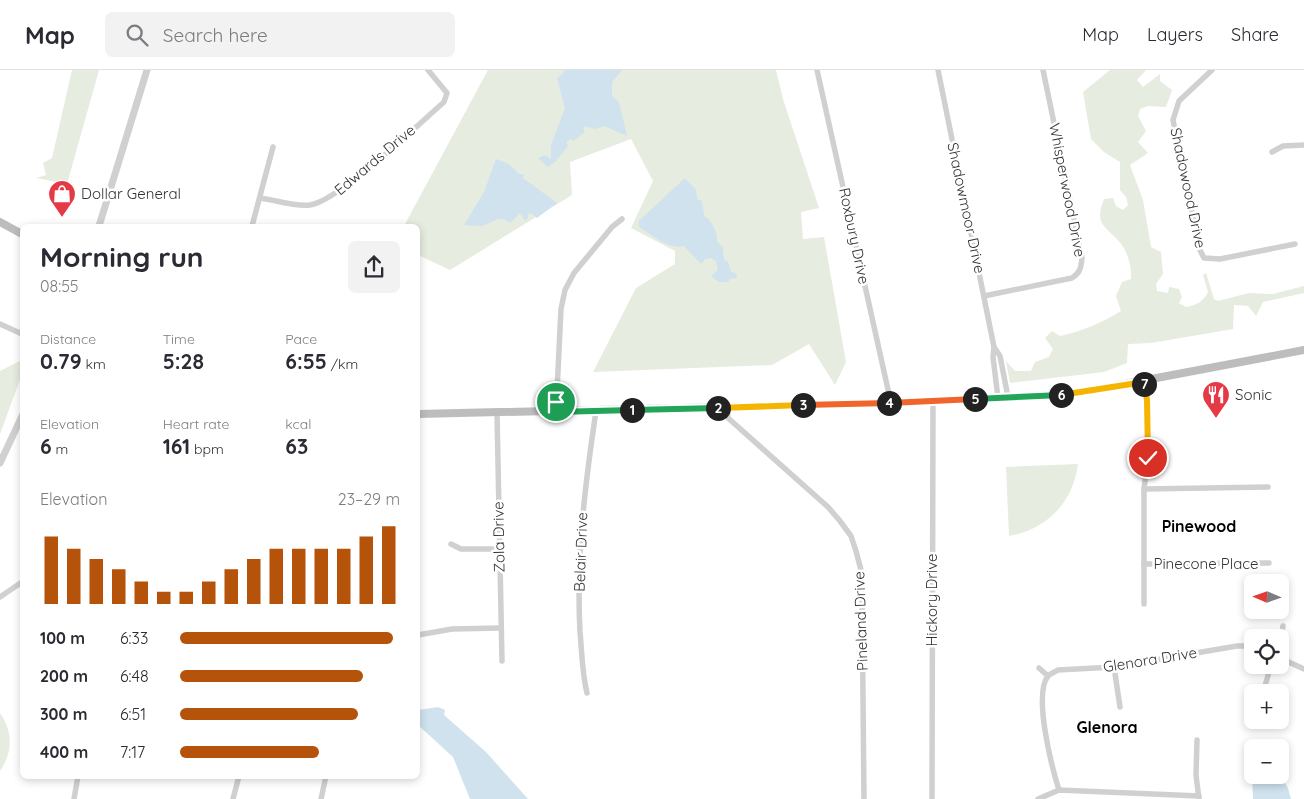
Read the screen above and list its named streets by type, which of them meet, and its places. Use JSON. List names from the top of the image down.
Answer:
{
  "streets": {
    "street": [
      "Edwards Drive",
      "Shadowood Drive",
      "Whisperwood Drive",
      "Shadowmoor Drive",
      "Roxbury Drive",
      "Zola Drive",
      "Belair Drive",
      "Pinecone Place",
      "Hickory Drive",
      "Pineland Drive",
      "Glenora Drive"
    ]
  },
  "crossings": [
    ["Whisperwood Drive", "Shadowmoor Drive"]
  ],
  "districts": ["Pinewood", "Glenora"],
  "places": {
    "shop": ["Dollar General"],
    "restaurant": ["Sonic"]
  },
  "north": "left",
  "page": {
    "header": "Map",
    "search": "Search here",
    "nav": ["Map", "Layers", "Share"],
    "heading": ["Morning run", "08:55"],
    "stats": [
      ["Distance", "0.79 km"],
      ["Time", "5:28"],
      ["Pace", "6:55 /km"],
      ["Elevation", "6 m"],
      ["Heart rate", "161 bpm"],
      ["kcal", "63"]
    ],
    "pins": [
      "7",
      "6",
      "5",
      "4",
      "3",
      "2",
      "1"
    ],
    "chart": ["Elevation", "23–29 m"],
    "map_buttons": ["+", "−"],
    "list": [
      {
        "name": "100 m",
        "note": "6:33"
      },
      {
        "name": "200 m",
        "note": "6:48"
      },
      {
        "name": "300 m",
        "note": "6:51"
      },
      {
        "name": "400 m",
        "note": "7:17"
      }
    ]
  }
}
